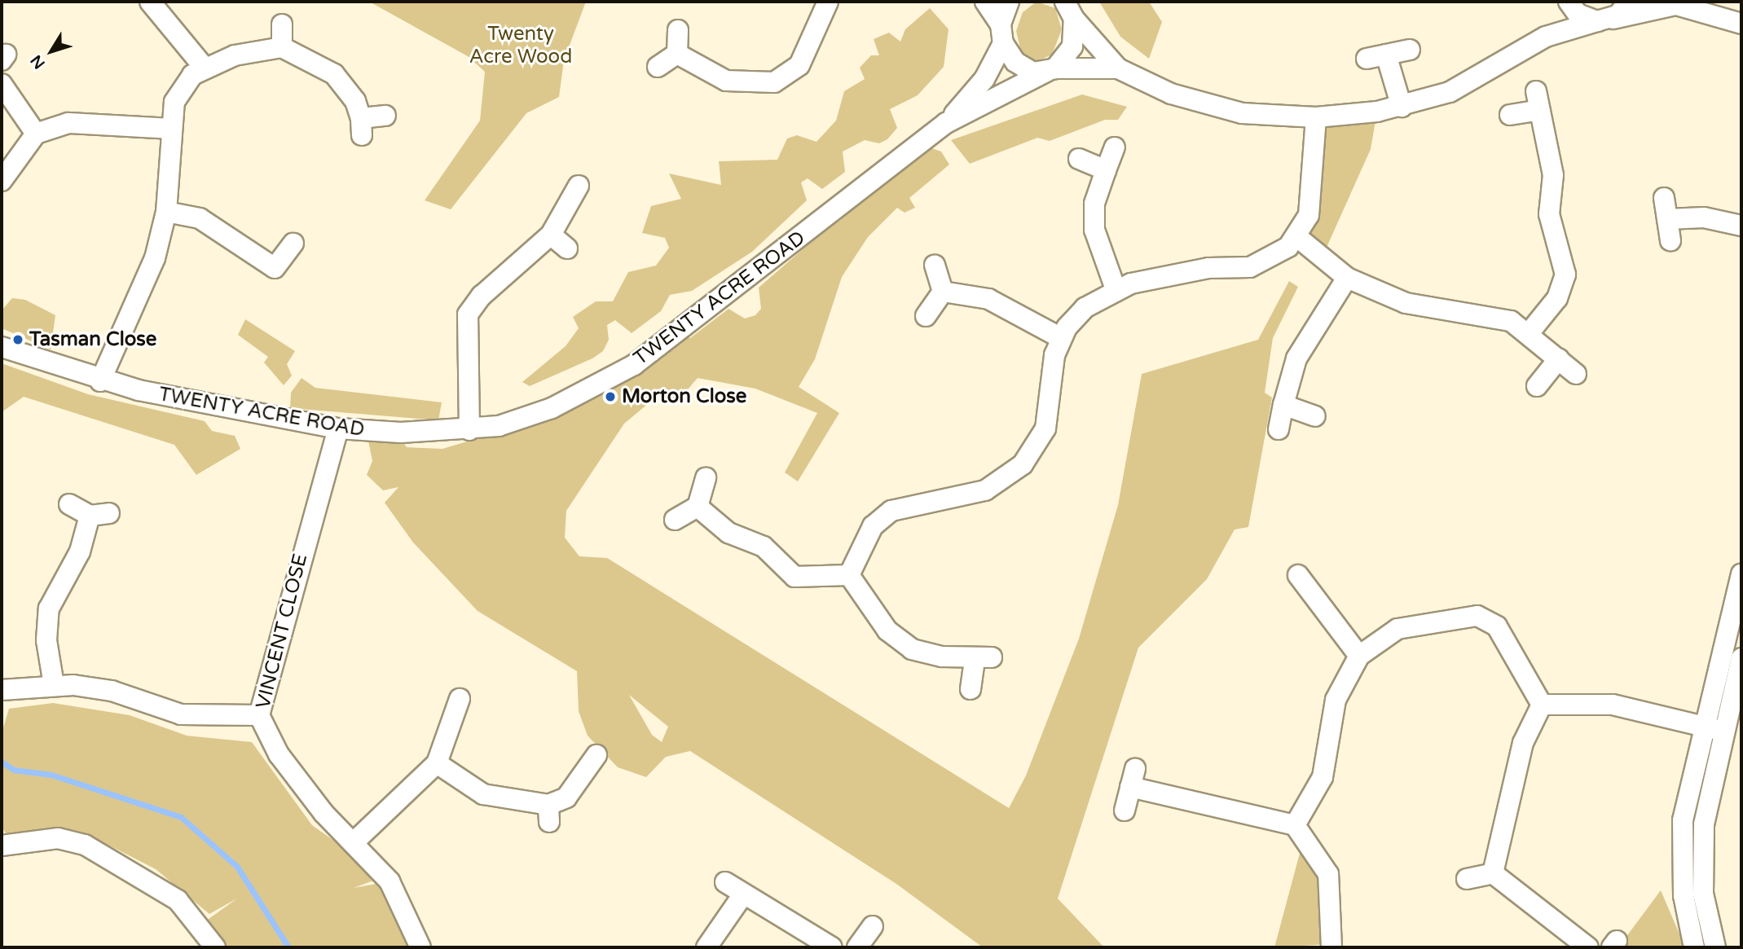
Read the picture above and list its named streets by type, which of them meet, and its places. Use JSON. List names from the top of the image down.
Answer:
{
  "streets": {
    "street": ["TWENTY ACRE ROAD", "VINCENT CLOSE"]
  },
  "crossings": [
    ["TWENTY ACRE ROAD", "VINCENT CLOSE"]
  ],
  "parks": ["Twenty Acre Wood"],
  "places": ["Tasman Close", "Morton Close"],
  "north": "bottom left"
}
